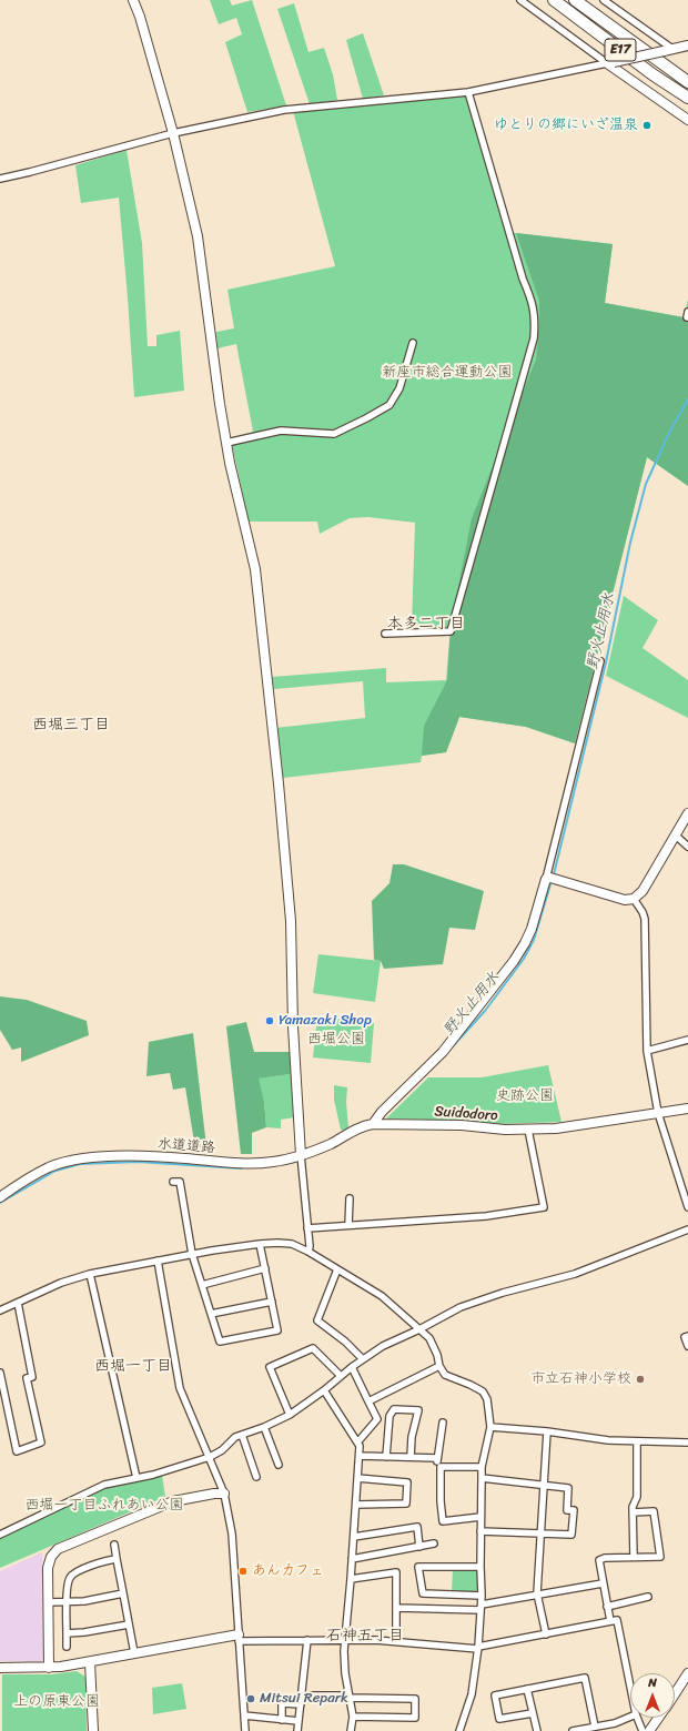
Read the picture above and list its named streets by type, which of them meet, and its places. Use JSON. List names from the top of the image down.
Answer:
{
  "streets": {
    "highway": ["E17"],
    "street": ["Suidodoro", "水道道路"]
  },
  "crossings": [
    ["Suidodoro", "水道道路"]
  ],
  "districts": [
    "本多二丁目",
    "西堀三丁目",
    "西堀一丁目",
    "石神五丁目"
  ],
  "water": ["野火止用水"],
  "parks": [
    "新座市総合運動公園",
    "西堀公園",
    "史跡公園",
    "西堀一丁目ふれあい公園",
    "上の原東公園"
  ],
  "places": [
    "ゆとりの郷にいざ温泉",
    "Yamazaki Shop",
    "市立石神小学校",
    "あんカフェ",
    "Mitsui Repark"
  ],
  "north": "top"
}
